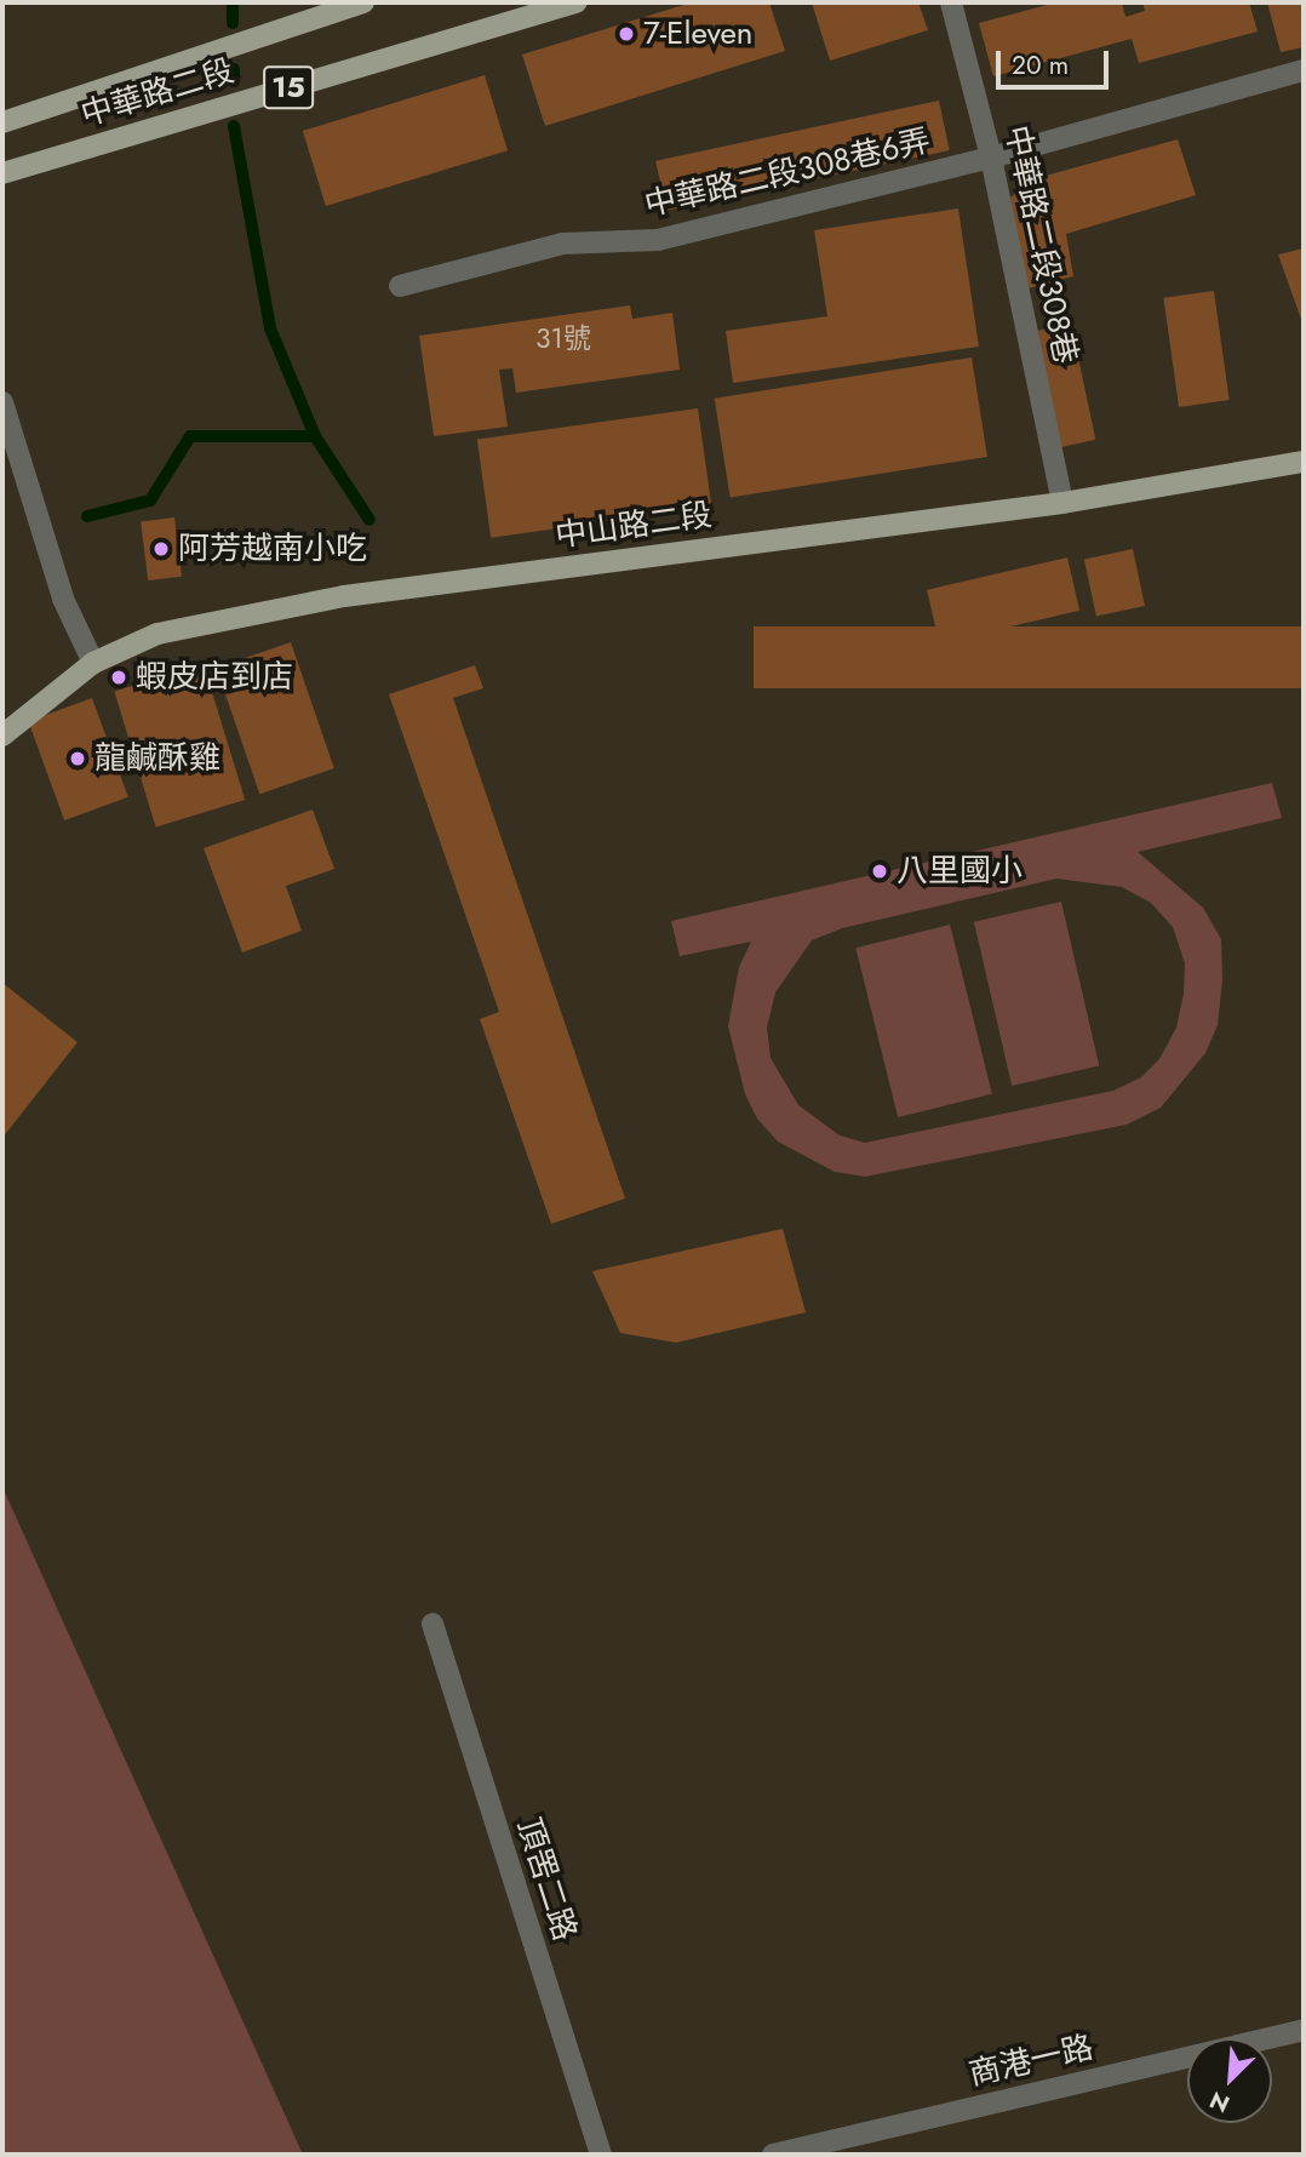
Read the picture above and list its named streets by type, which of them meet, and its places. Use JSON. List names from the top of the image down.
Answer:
{
  "streets": {
    "main road": ["15", "中華路二段", "中山路二段"],
    "street": [
      "中華路二段308巷6弄",
      "中華路二段308巷",
      "頂罟二路",
      "商港一路"
    ]
  },
  "crossings": [
    ["中華路二段308巷6弄", "中華路二段308巷"],
    ["中華路二段308巷", "中山路二段"]
  ],
  "places": [
    "7-Eleven",
    "阿芳越南小吃",
    "蝦皮店到店",
    "龍鹹酥雞",
    "八里國小"
  ],
  "house_numbers": ["31號"],
  "scale_bar": "20 m",
  "north": "bottom left"
}
